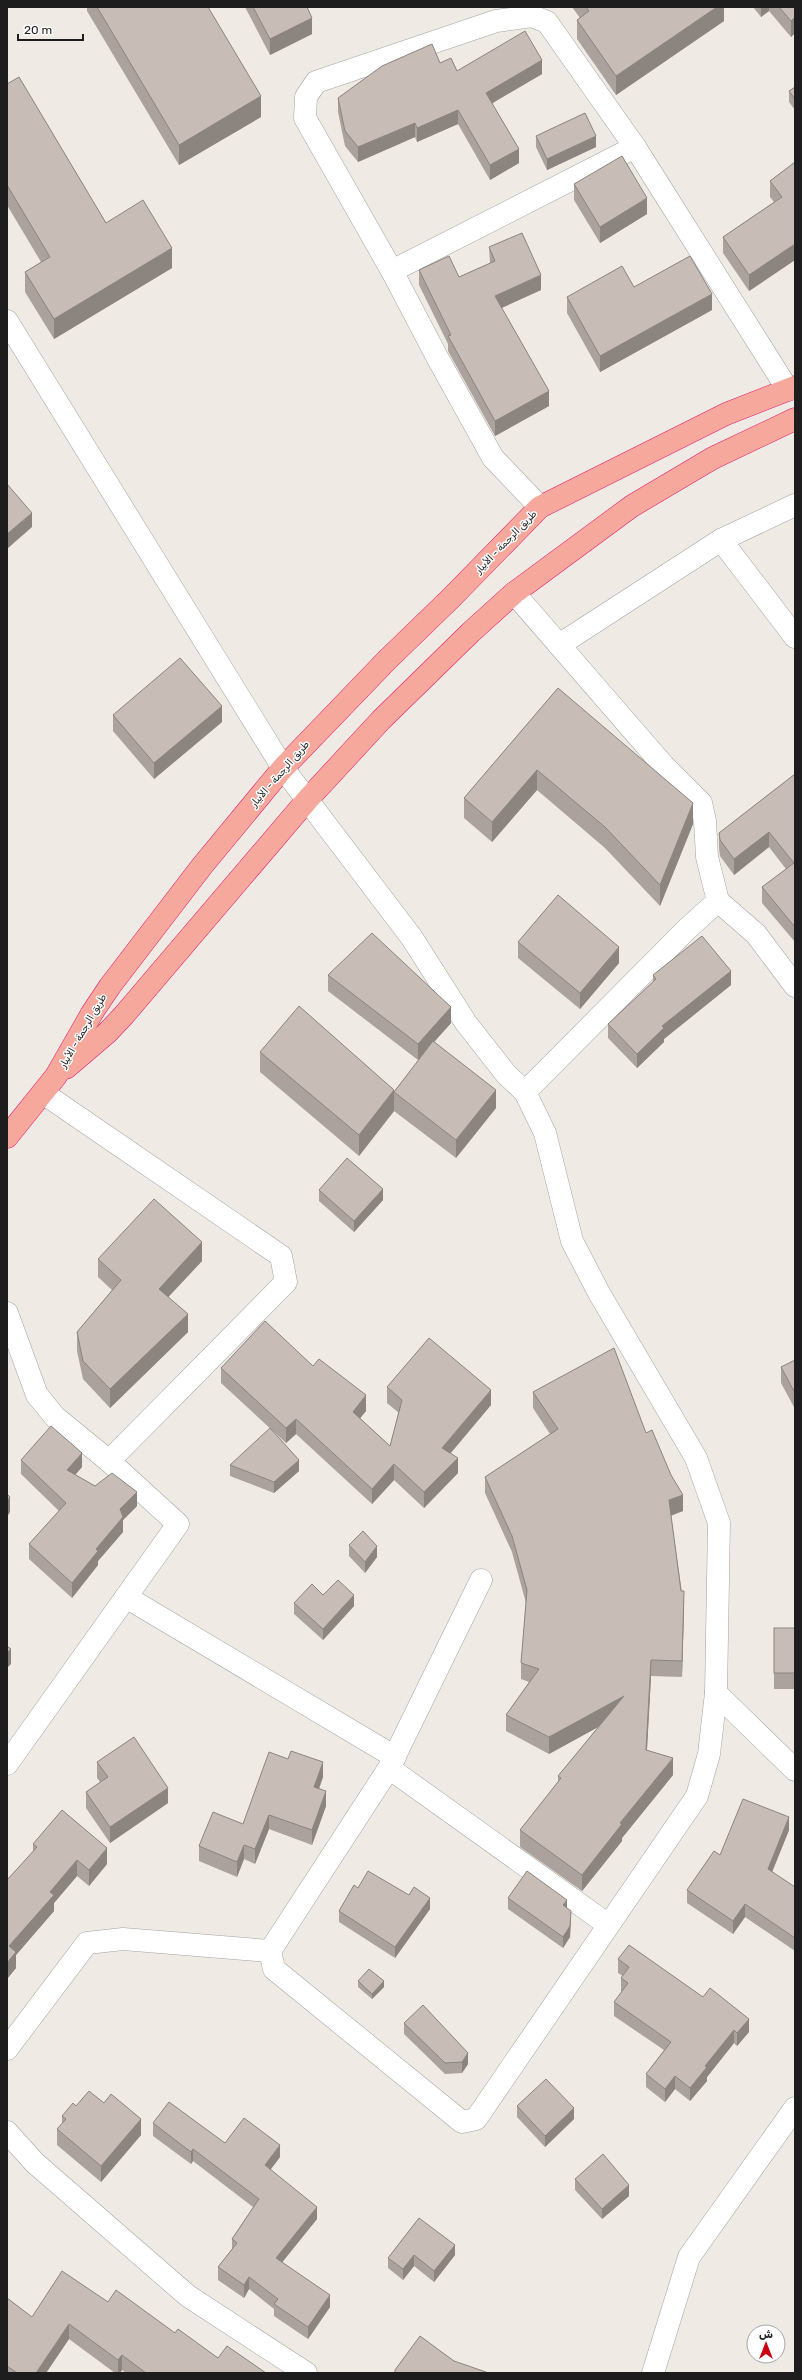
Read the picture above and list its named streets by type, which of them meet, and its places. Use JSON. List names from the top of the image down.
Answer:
{
  "streets": {
    "highway": ["طريق الرجمة - الأبيار"]
  },
  "scale_bar": "20 m",
  "north": "top"
}
